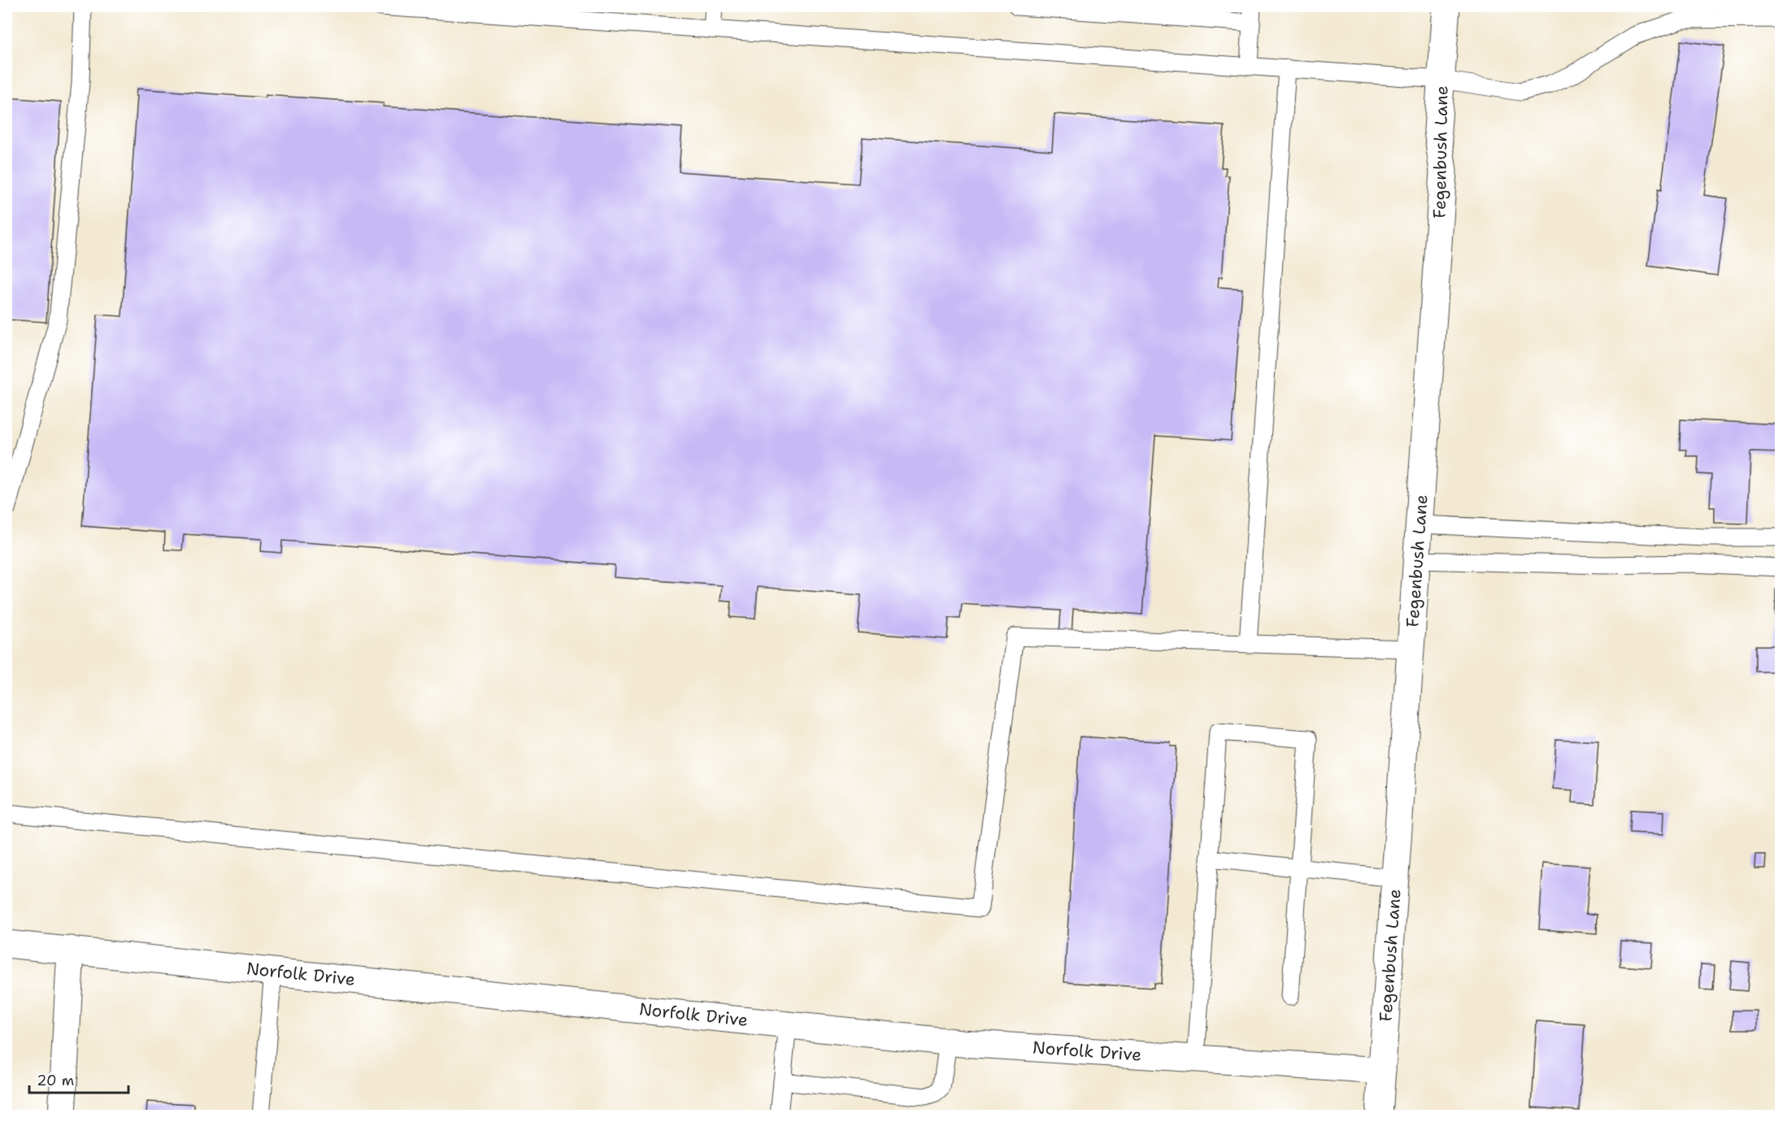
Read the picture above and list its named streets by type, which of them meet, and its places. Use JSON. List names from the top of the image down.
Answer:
{
  "streets": {
    "street": ["Fegenbush Lane", "Norfolk Drive"]
  },
  "crossings": [
    ["Fegenbush Lane", "Norfolk Drive"]
  ],
  "scale_bar": "20 m"
}
